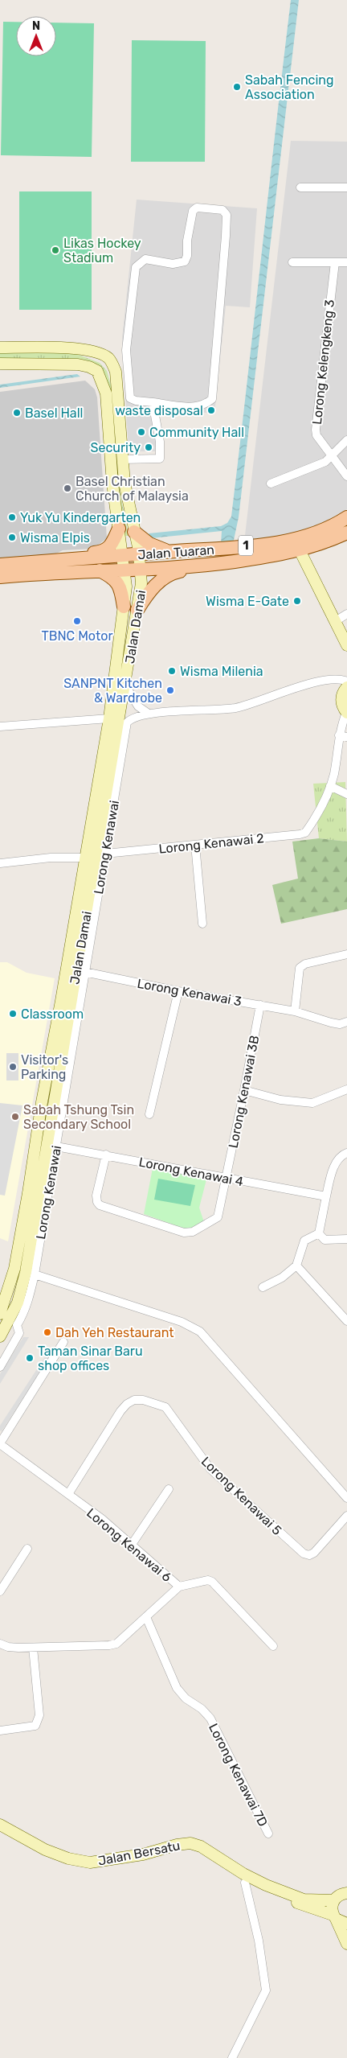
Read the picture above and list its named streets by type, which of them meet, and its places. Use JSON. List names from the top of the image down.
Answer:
{
  "streets": {
    "main road": [
      "1",
      "Jalan Tuaran",
      "Jalan Damai",
      "Jalan Bersatu"
    ],
    "street": [
      "Lorong Kelengkeng 3",
      "Lorong Kenawai 2",
      "Lorong Kenawai",
      "Lorong Kenawai 3",
      "Lorong Kenawai 3B",
      "Lorong Kenawai 4",
      "Lorong Kenawai 5",
      "Lorong Kenawai 6",
      "Lorong Kenawai 7D"
    ]
  },
  "crossings": [
    ["Jalan Tuaran", "Jalan Damai"],
    ["Jalan Damai", "Lorong Kenawai"],
    ["Lorong Kenawai 2", "Lorong Kenawai"],
    ["Lorong Kenawai", "Lorong Kenawai 3"],
    ["Lorong Kenawai", "Lorong Kenawai 4"],
    ["Lorong Kenawai 3", "Lorong Kenawai 3B"],
    ["Lorong Kenawai 3B", "Lorong Kenawai 4"],
    ["Lorong Kenawai 5", "Lorong Kenawai 6"]
  ],
  "places": [
    "Sabah Fencing Association",
    "Likas Hockey Stadium",
    "waste disposal",
    "Basel Hall",
    "Community Hall",
    "Security",
    "Basel Christian Church of Malaysia",
    "Yuk Yu Kindergarten",
    "Wisma Elpis",
    "Wisma E-Gate",
    "TBNC Motor",
    "Wisma Milenia",
    "SANPNT Kitchen & Wardrobe",
    "Classroom",
    "Visitor's Parking",
    "Sabah Tshung Tsin Secondary School",
    "Dah Yeh Restaurant",
    "Taman Sinar Baru shop offices"
  ],
  "north": "top"
}
